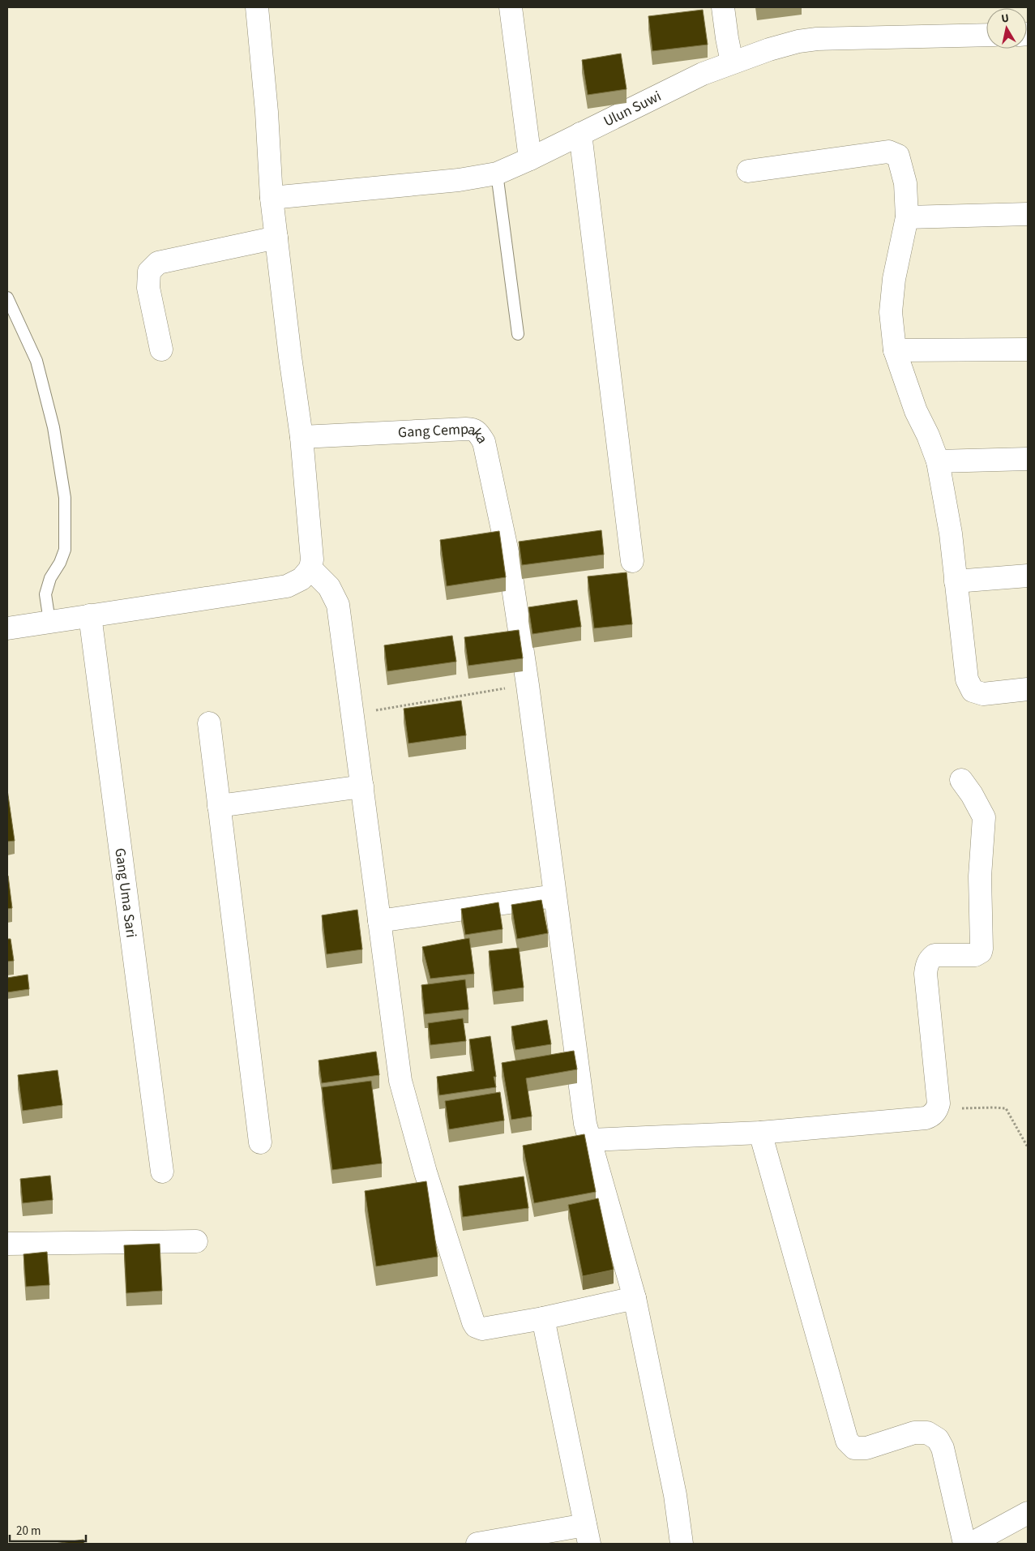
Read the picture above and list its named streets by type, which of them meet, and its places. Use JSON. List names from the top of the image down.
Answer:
{
  "streets": {
    "street": ["Ulun Suwi", "Gang Cempaka", "Gang Uma Sari"]
  },
  "scale_bar": "20 m",
  "north": "top"
}
